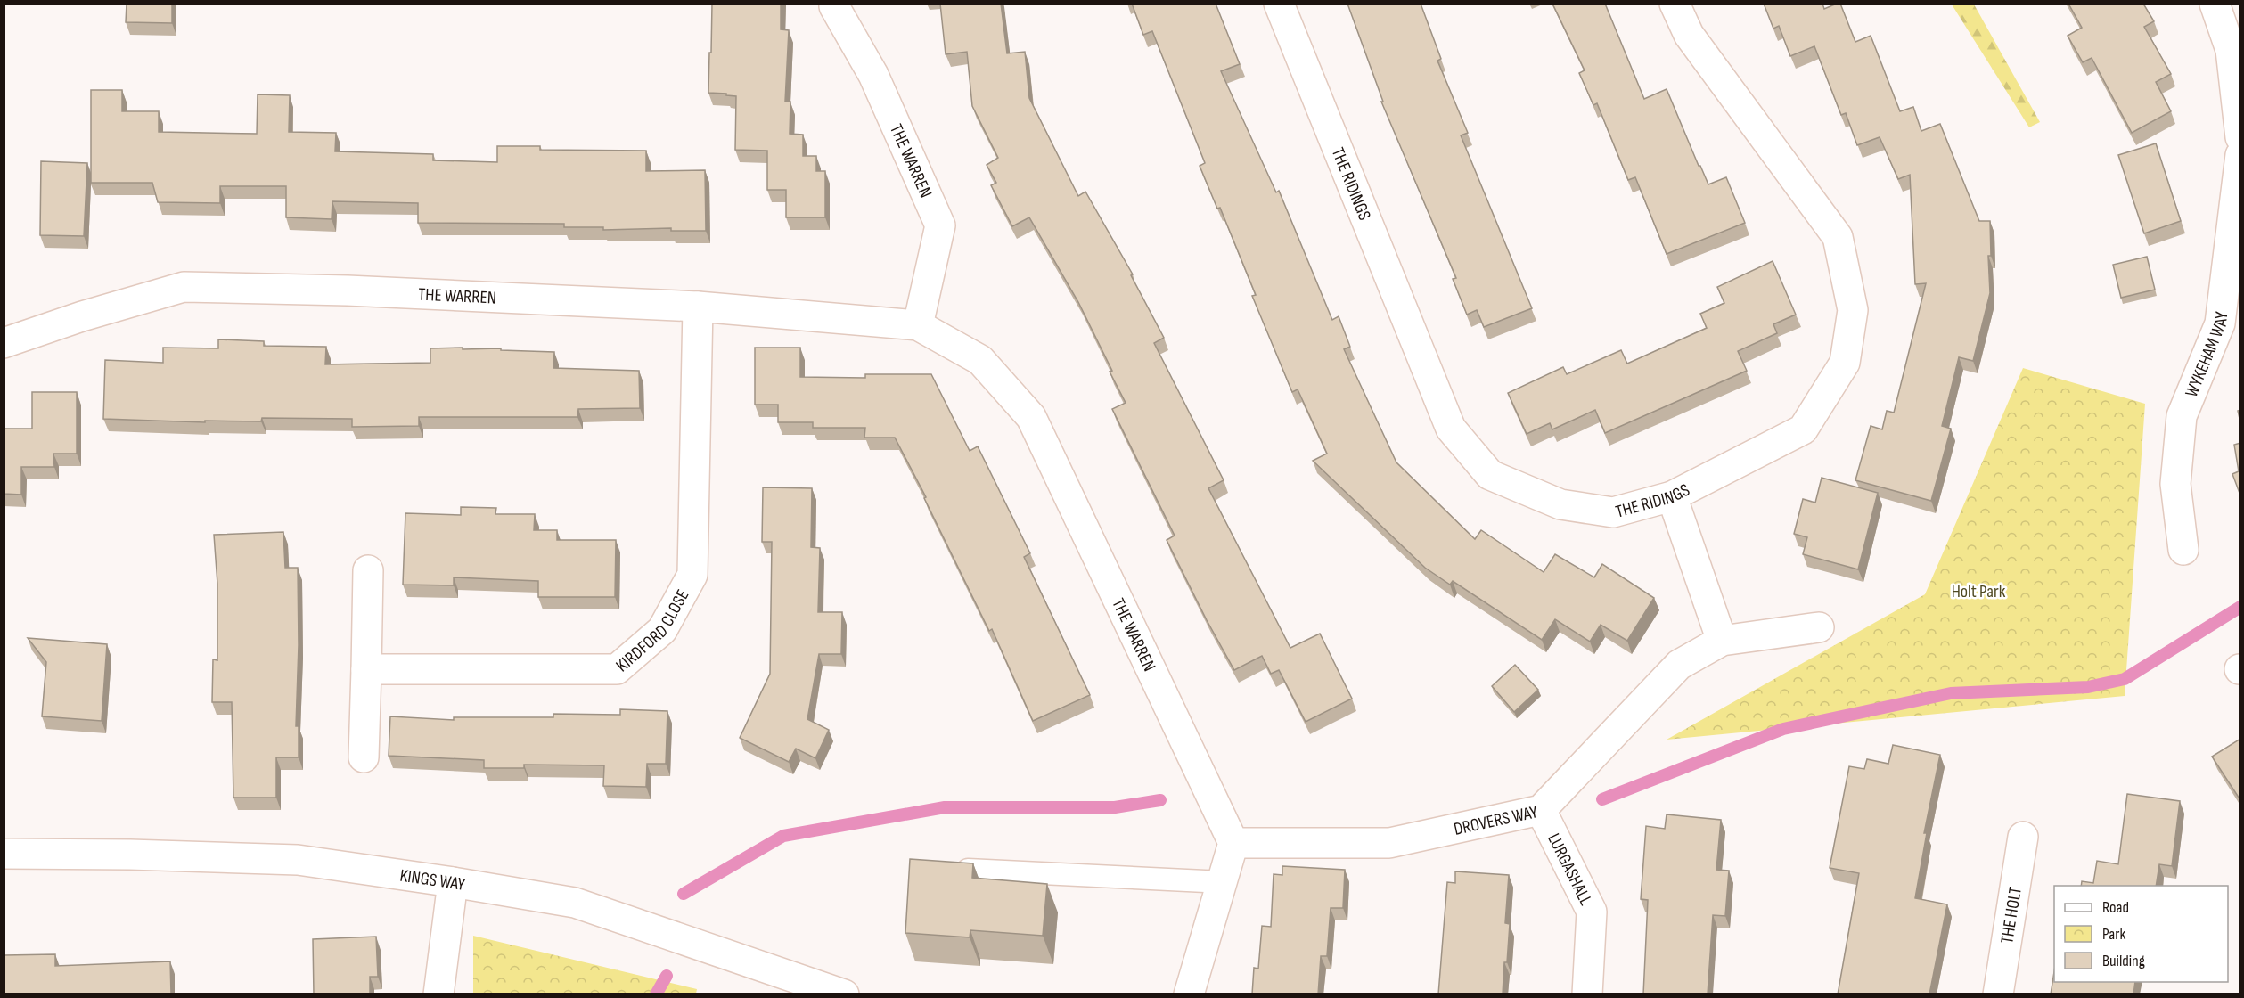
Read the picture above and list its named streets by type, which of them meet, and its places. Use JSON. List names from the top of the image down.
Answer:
{
  "streets": {
    "street": [
      "THE WARREN",
      "THE RIDINGS",
      "WYKEHAM WAY",
      "KIRDFORD CLOSE",
      "DROVERS WAY",
      "LURGASHALL",
      "KINGS WAY",
      "THE HOLT"
    ]
  },
  "crossings": [
    ["THE WARREN", "KIRDFORD CLOSE"],
    ["THE WARREN", "DROVERS WAY"],
    ["DROVERS WAY", "LURGASHALL"]
  ],
  "parks": ["Holt Park"],
  "legend": ["Road", "Park", "Building"]
}
